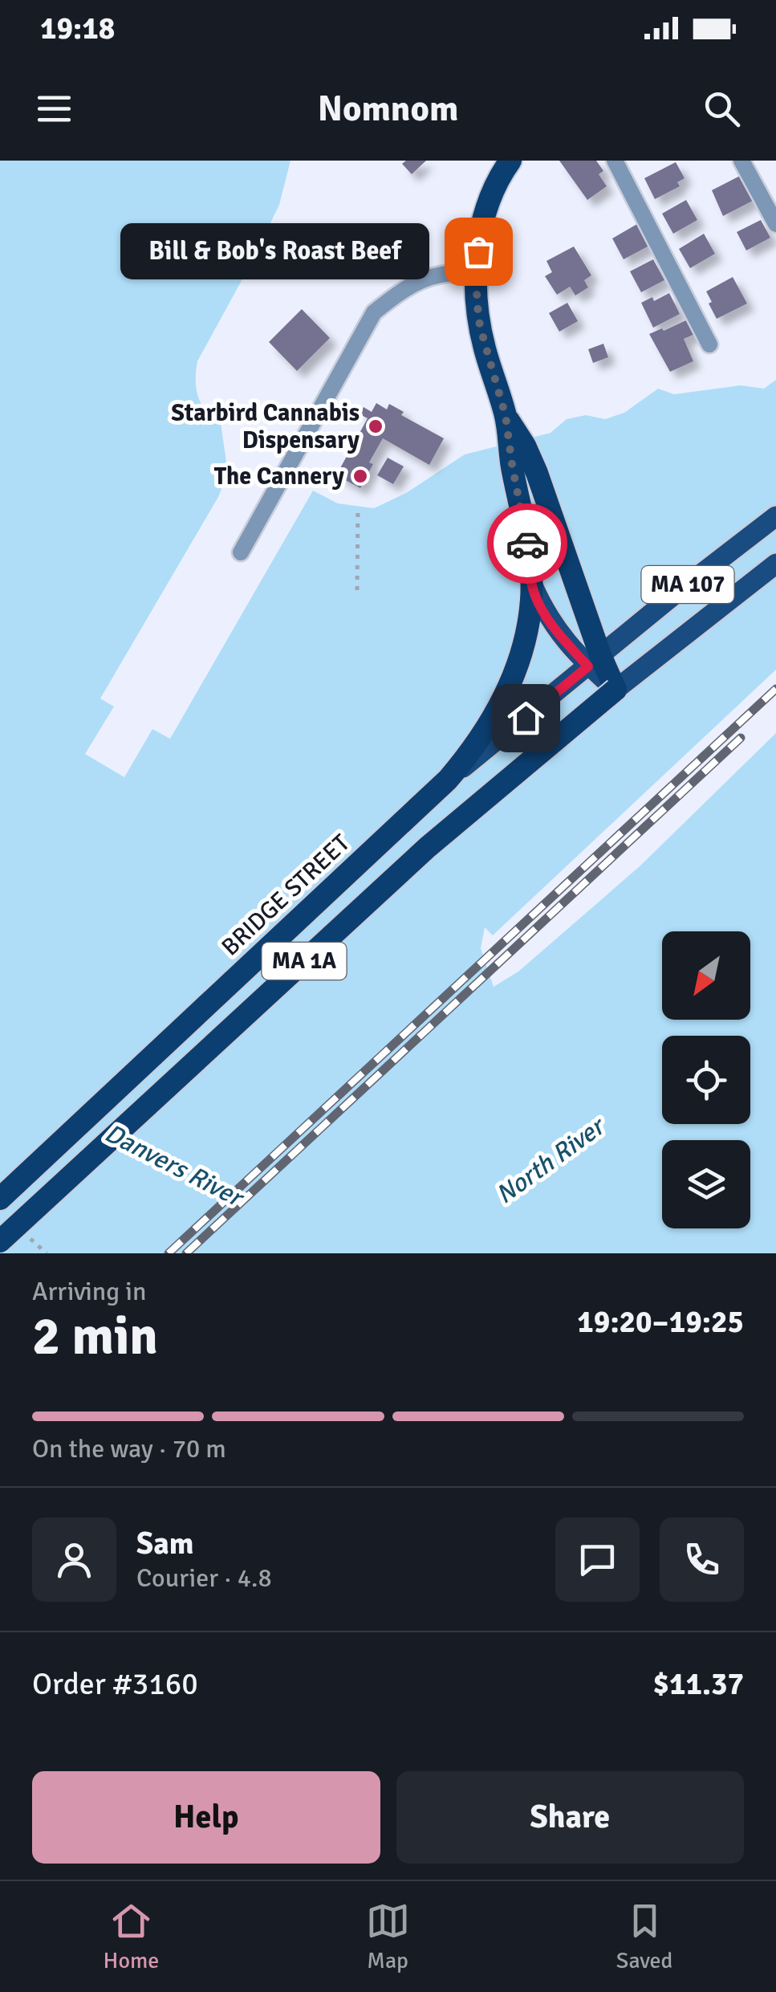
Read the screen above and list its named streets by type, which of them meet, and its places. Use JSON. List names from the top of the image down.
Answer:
{
  "streets": {
    "highway": ["BRIDGE STREET", "MA 1A"],
    "main road": ["MA 107"]
  },
  "crossings": [
    ["MA 107", "BRIDGE STREET"],
    ["MA 107", "MA 1A"],
    ["BRIDGE STREET", "MA 1A"]
  ],
  "water": ["North River", "Danvers River"],
  "places": ["Bill & Bob's Roast Beef", "Starbird Cannabis Dispensary", "The Cannery"],
  "north": "bottom left",
  "page": {
    "status": "19:18",
    "header": "Nomnom",
    "bubble": "Bill & Bob's Roast Beef",
    "heading": ["2 min", "Arriving in", "19:20–19:25"],
    "panel": [
      "Sam",
      "Courier · 4.8",
      "Order #3160",
      "$11.37"
    ],
    "bar": "On the way · 70 m",
    "buttons": ["Help", "Share"],
    "tabs": ["Home", "Map", "Saved"]
  }
}
